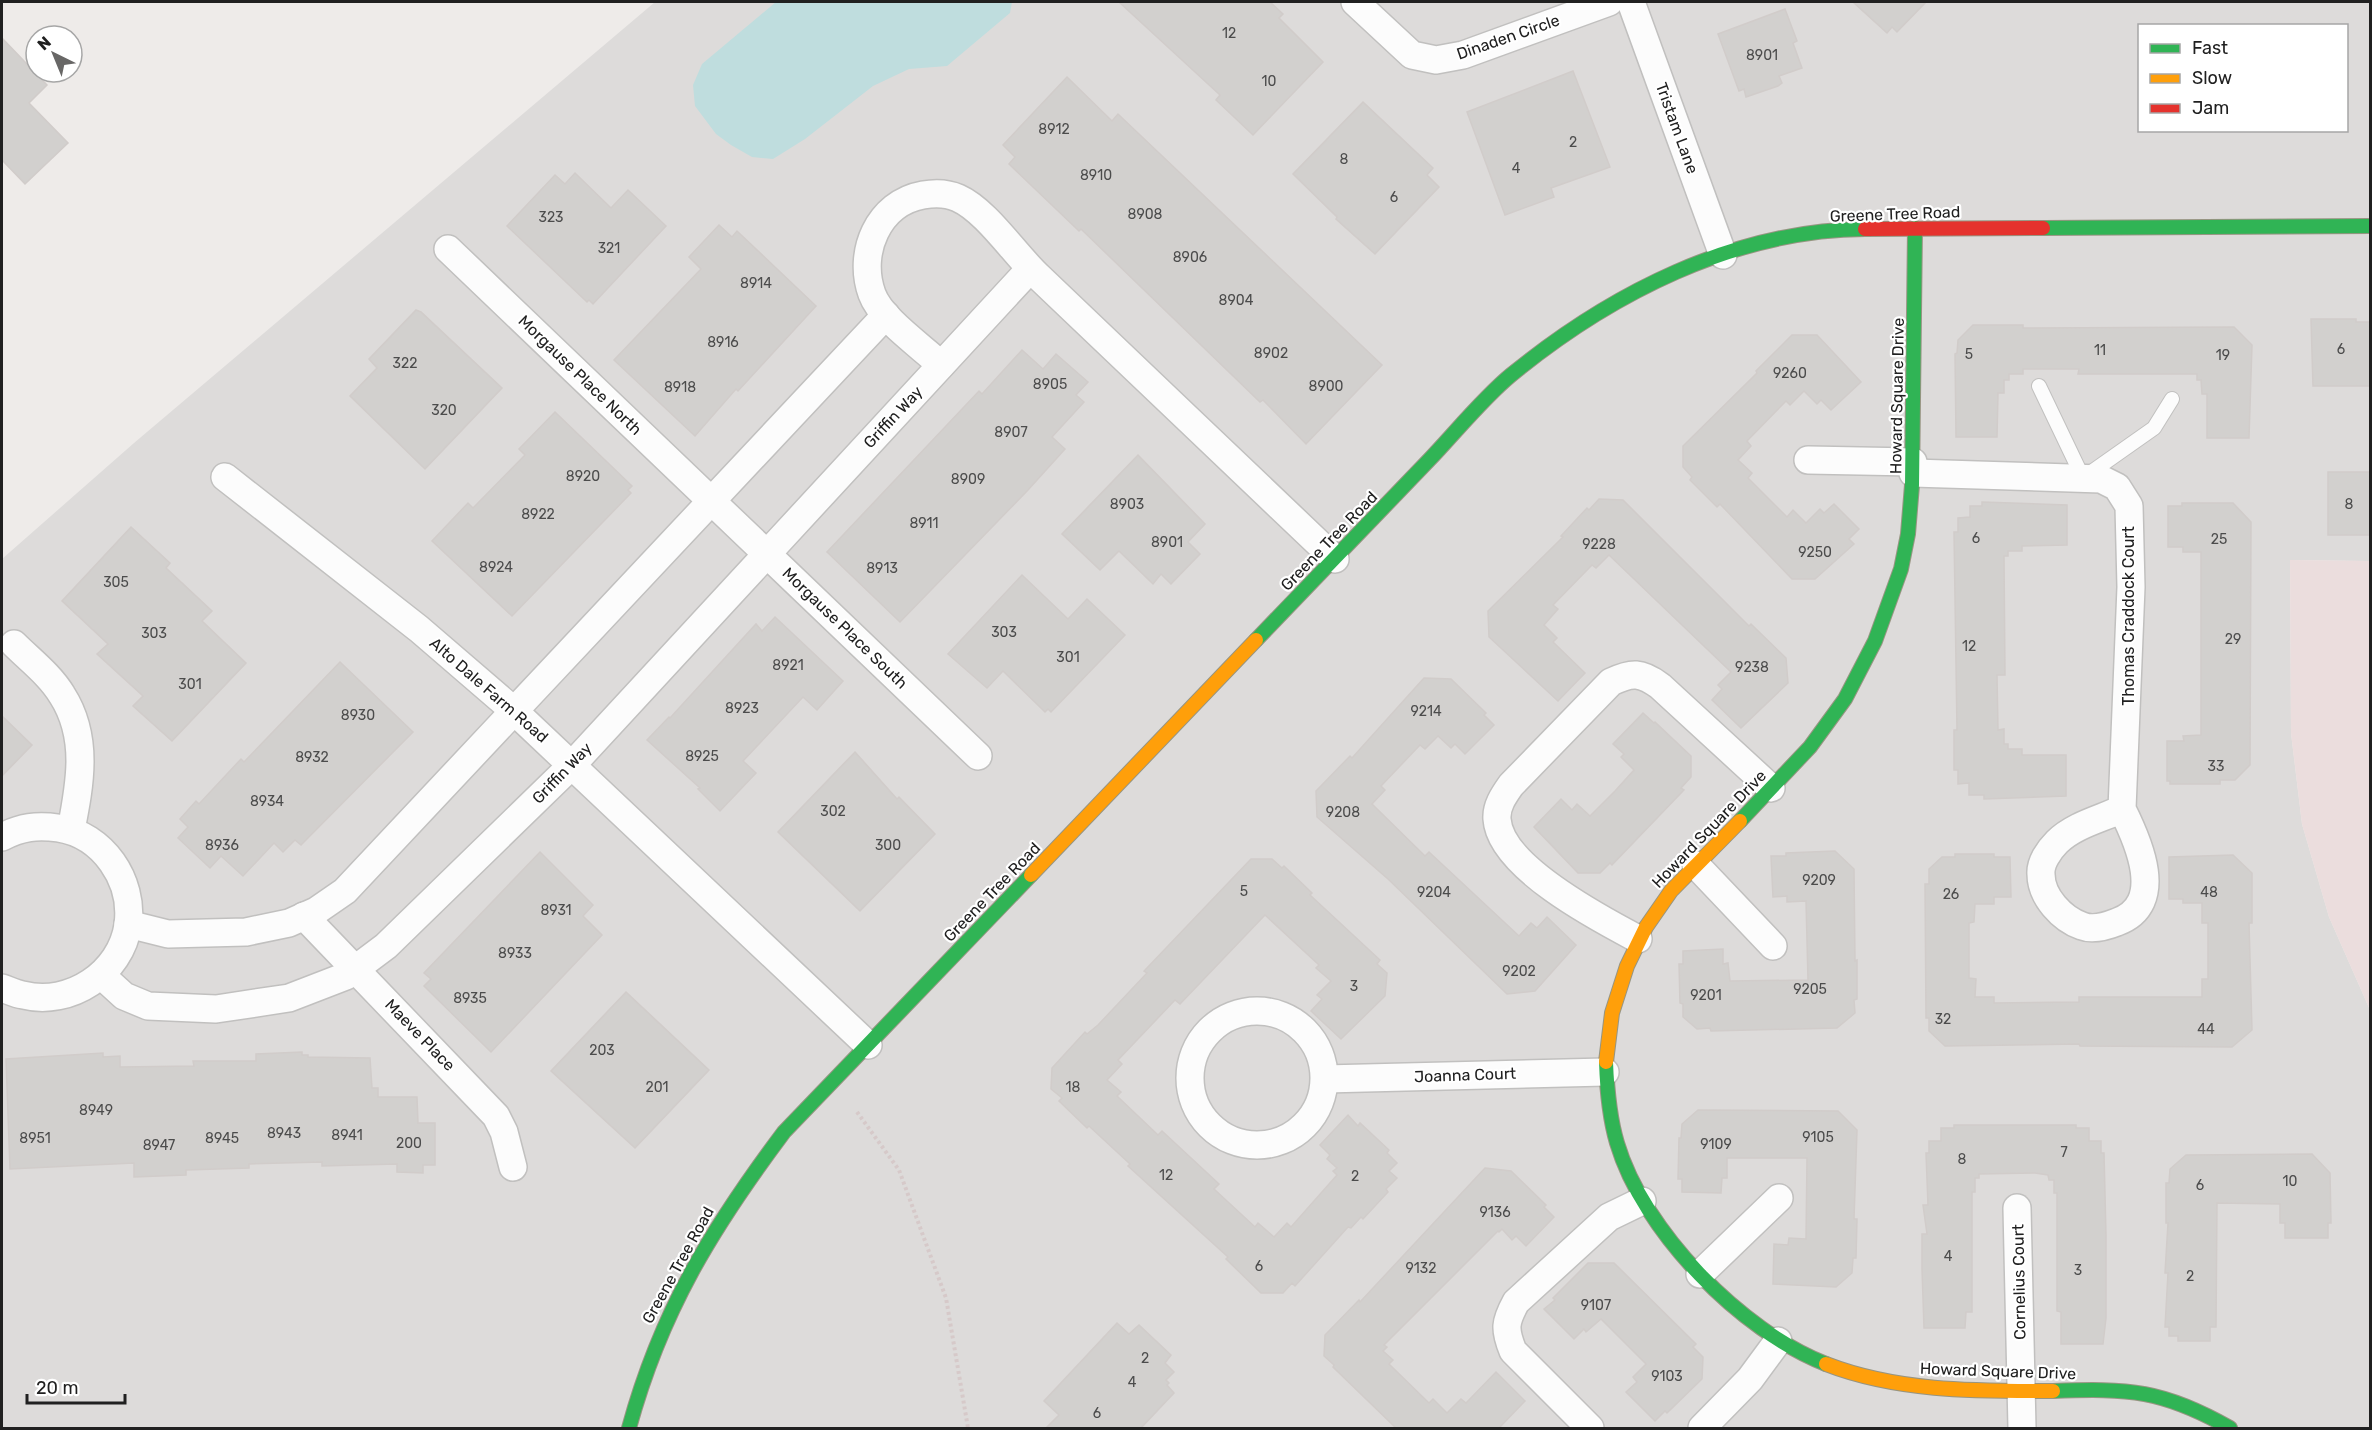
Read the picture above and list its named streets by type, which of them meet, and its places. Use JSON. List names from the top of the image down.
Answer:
{
  "streets": {
    "street": [
      "Dinaden Circle",
      "Tristam Lane",
      "Greene Tree Road",
      "Morgause Place North",
      "Howard Square Drive",
      "Griffin Way",
      "Thomas Craddock Court",
      "Morgause Place South",
      "Alto Dale Farm Road",
      "Maeve Place",
      "Joanna Court",
      "Cornelius Court"
    ]
  },
  "crossings": [
    ["Tristam Lane", "Greene Tree Road"],
    ["Greene Tree Road", "Howard Square Drive"],
    ["Greene Tree Road", "Alto Dale Farm Road"],
    ["Morgause Place North", "Morgause Place South"],
    ["Howard Square Drive", "Thomas Craddock Court"],
    ["Howard Square Drive", "Joanna Court"],
    ["Howard Square Drive", "Cornelius Court"],
    ["Griffin Way", "Morgause Place South"],
    ["Griffin Way", "Alto Dale Farm Road"],
    ["Griffin Way", "Maeve Place"]
  ],
  "house_numbers": [
    "12",
    "8901",
    "10",
    "8912",
    "2",
    "8",
    "4",
    "8910",
    "6",
    "8908",
    "323",
    "321",
    "8906",
    "8914",
    "8904",
    "8916",
    "6",
    "11",
    "8902",
    "5",
    "19",
    "322",
    "9260",
    "8905",
    "8900",
    "8918",
    "320",
    "8907",
    "8920",
    "8909",
    "8903",
    "8",
    "8922",
    "8911",
    "6",
    "25",
    "8901",
    "9228",
    "9250",
    "8924",
    "8913",
    "305",
    "303",
    "303",
    "29",
    "12",
    "301",
    "8921",
    "9238",
    "301",
    "8923",
    "9214",
    "8930",
    "8925",
    "8932",
    "33",
    "8934",
    "302",
    "9208",
    "8936",
    "300",
    "9209",
    "5",
    "9204",
    "48",
    "26",
    "8931",
    "8933",
    "9202",
    "3",
    "9205",
    "9201",
    "8935",
    "32",
    "44",
    "203",
    "201",
    "18",
    "8949",
    "8943",
    "8941",
    "9105",
    "8951",
    "8945",
    "200",
    "9109",
    "8947",
    "7",
    "8",
    "12",
    "2",
    "10",
    "6",
    "9136",
    "4",
    "6",
    "9132",
    "3",
    "2",
    "9107",
    "2",
    "9103",
    "4",
    "6"
  ],
  "legend": ["Fast", "Slow", "Jam"],
  "scale_bar": "20 m",
  "north": "top left"
}
